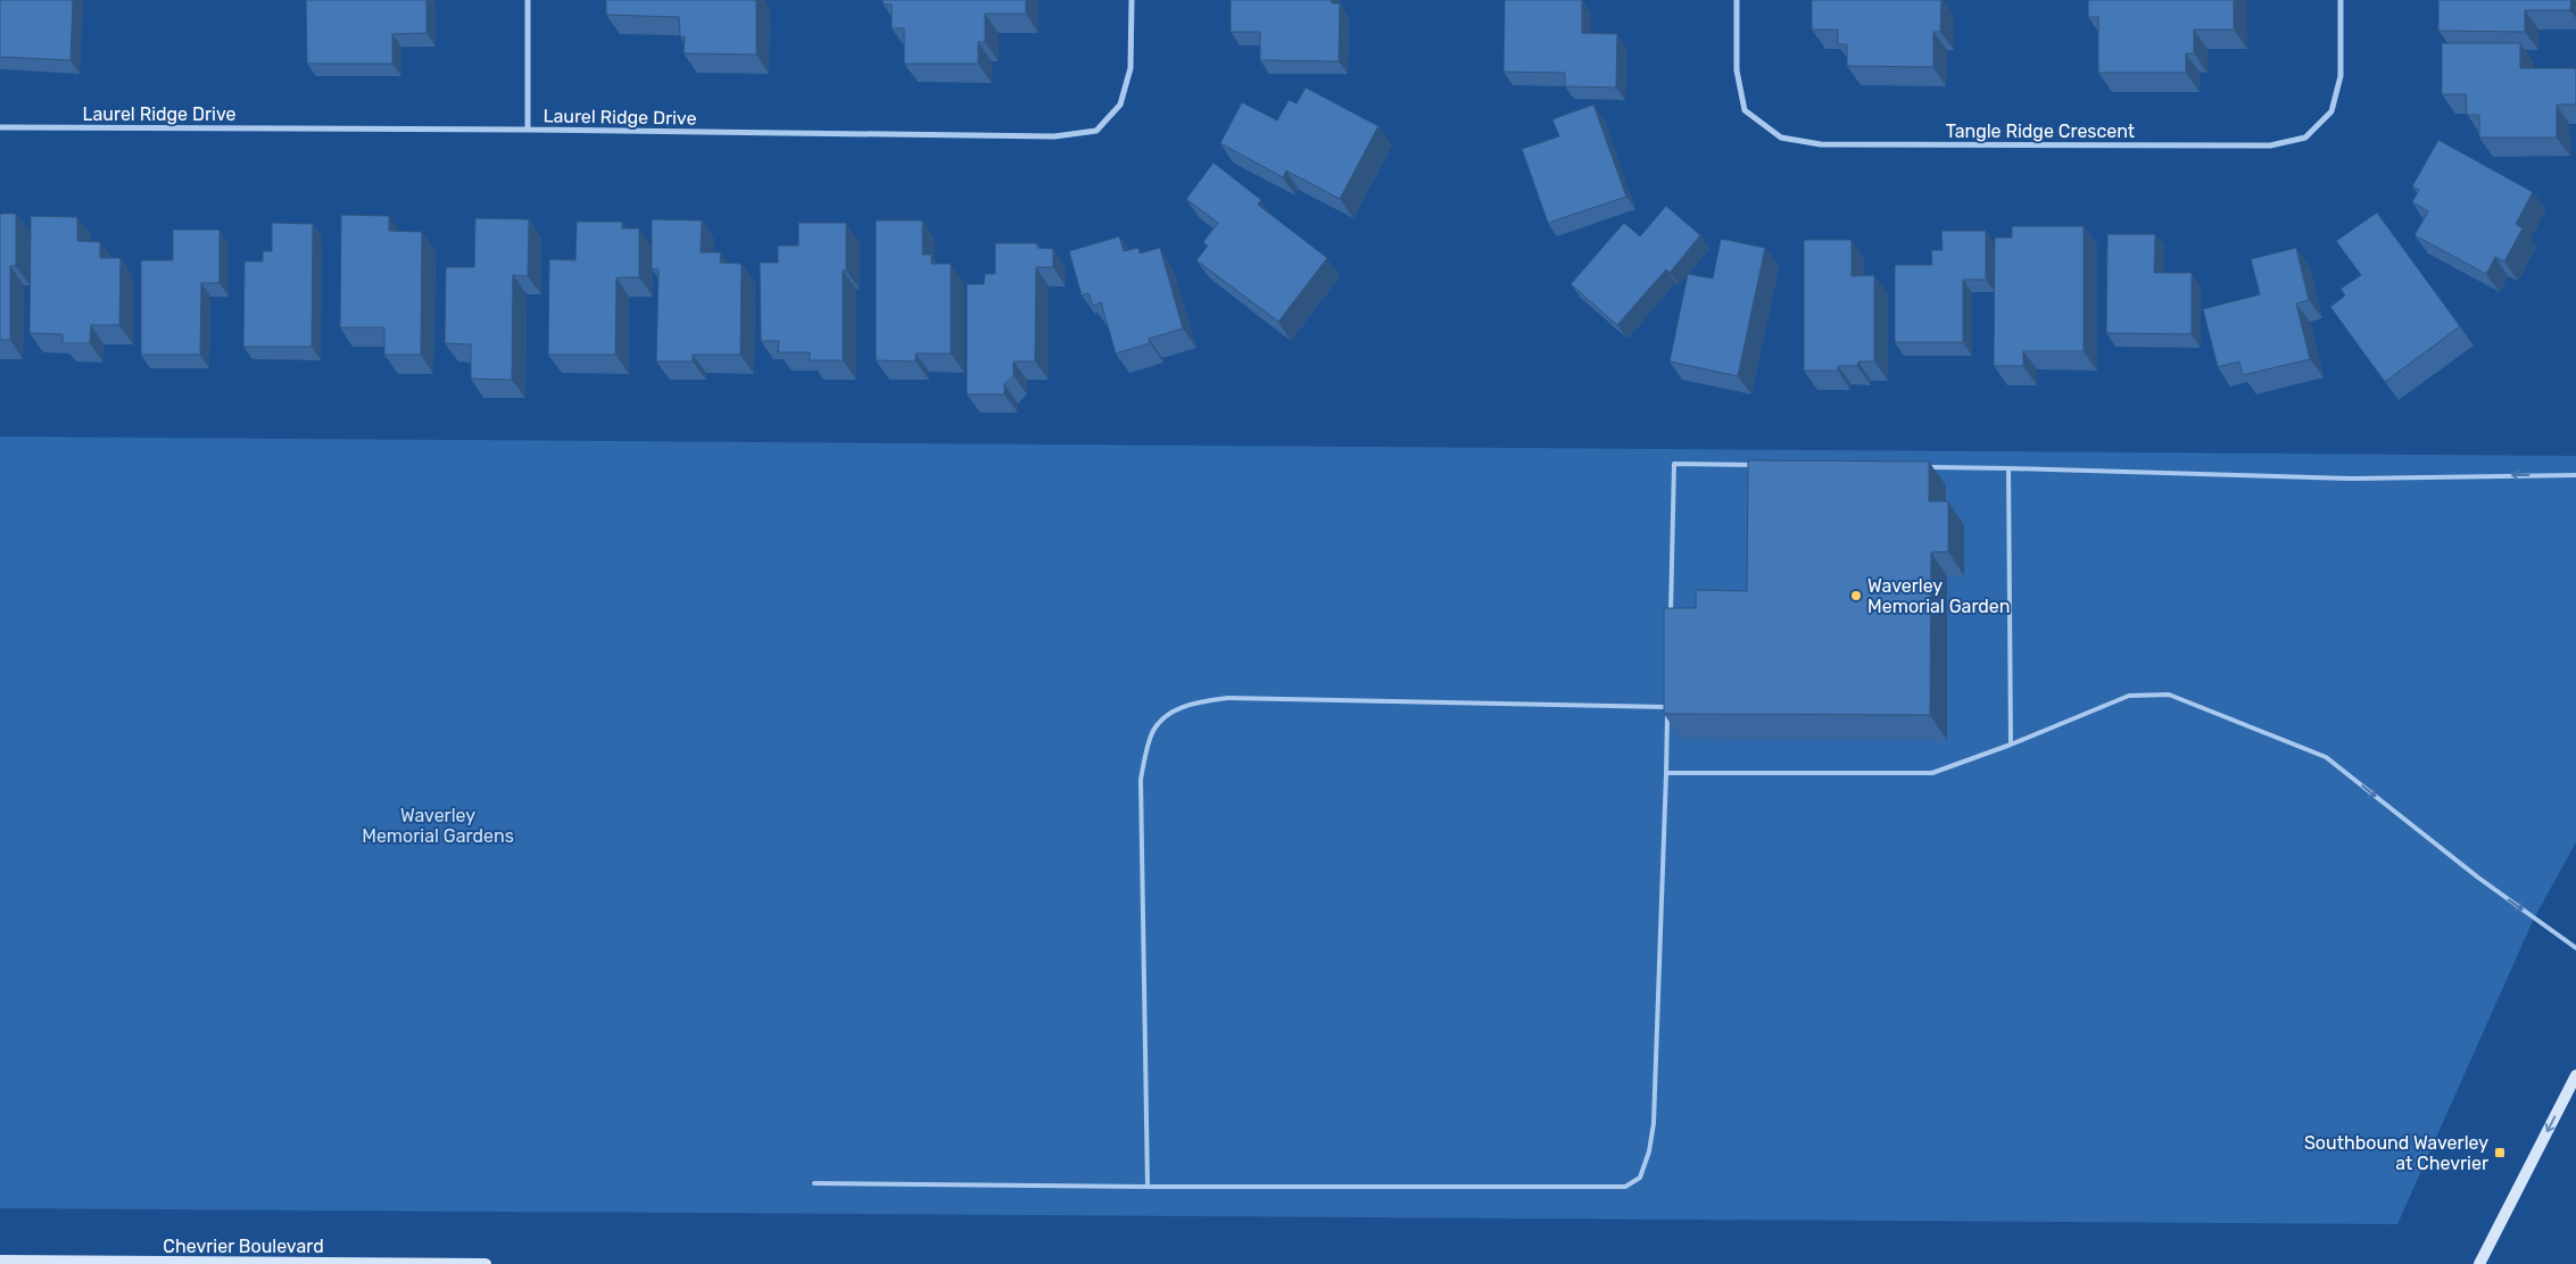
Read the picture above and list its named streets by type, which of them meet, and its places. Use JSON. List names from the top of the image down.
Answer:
{
  "streets": {
    "street": ["Laurel Ridge Drive", "Tangle Ridge Crescent", "Chevrier Boulevard"]
  },
  "parks": ["Waverley Memorial Gardens"],
  "places": {
    "other": ["Waverley Memorial Garden"],
    "transit": ["Southbound Waverley at Chevrier"]
  }
}
